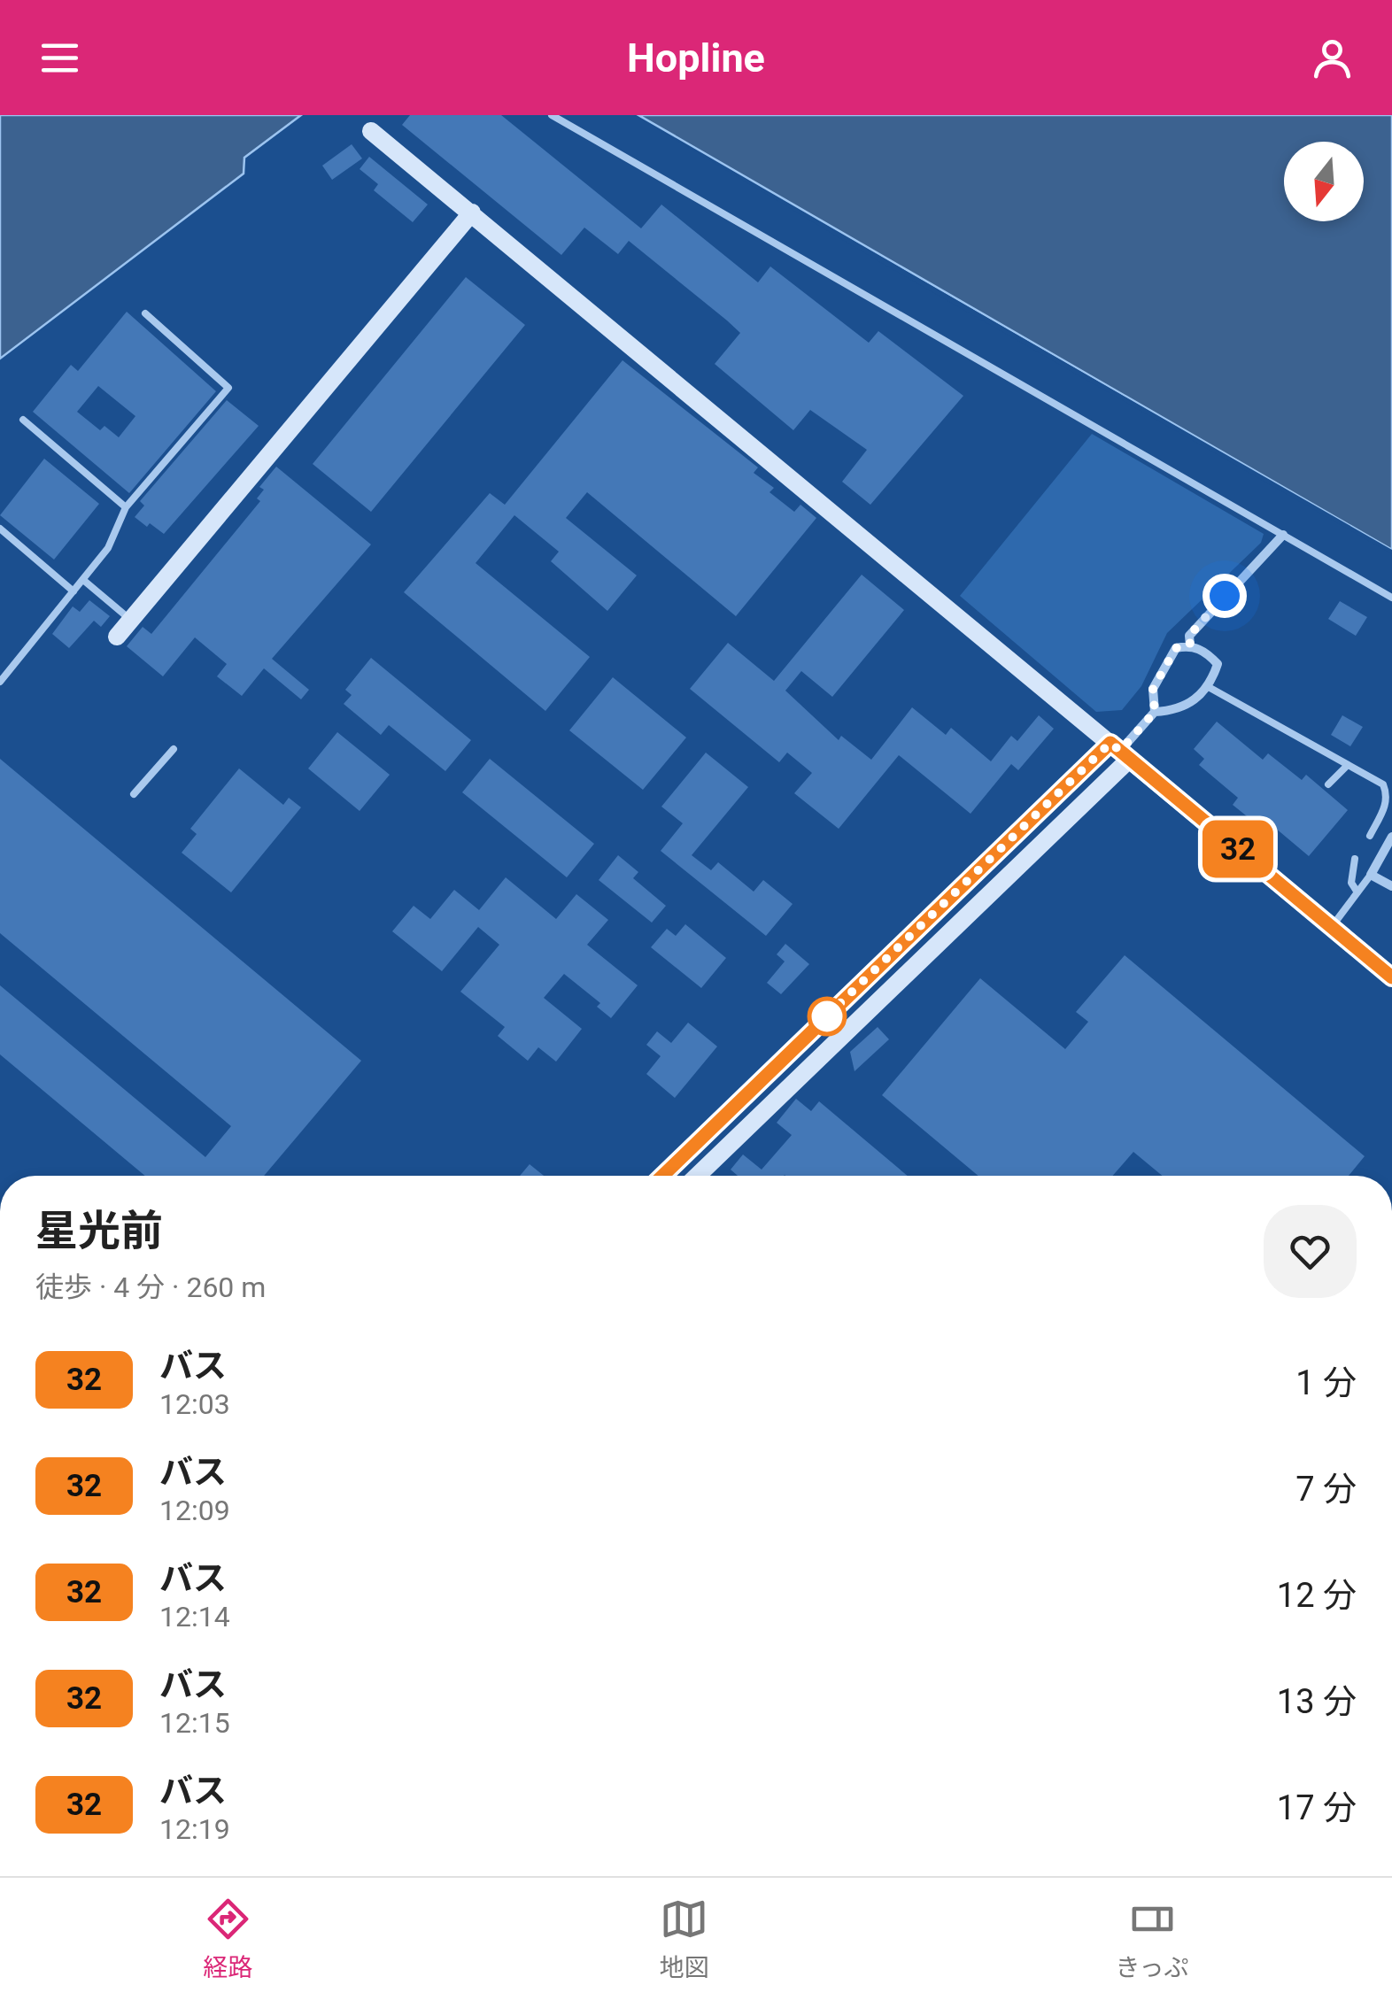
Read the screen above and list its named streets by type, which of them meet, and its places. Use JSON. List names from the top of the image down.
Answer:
{
  "lines": ["bus line 32"],
  "north": "bottom",
  "page": {
    "header": "Hopline",
    "on_map": "32",
    "heading": ["星光前", "徒歩 · 4 分 · 260 m"],
    "list": [
      {
        "mark": "32",
        "name": "バス",
        "note": "12:03",
        "value": "1 分"
      },
      {
        "mark": "32",
        "name": "バス",
        "note": "12:09",
        "value": "7 分"
      },
      {
        "mark": "32",
        "name": "バス",
        "note": "12:14",
        "value": "12 分"
      },
      {
        "mark": "32",
        "name": "バス",
        "note": "12:15",
        "value": "13 分"
      },
      {
        "mark": "32",
        "name": "バス",
        "note": "12:19",
        "value": "17 分"
      }
    ],
    "tabs": ["経路", "地図", "きっぷ"]
  }
}
